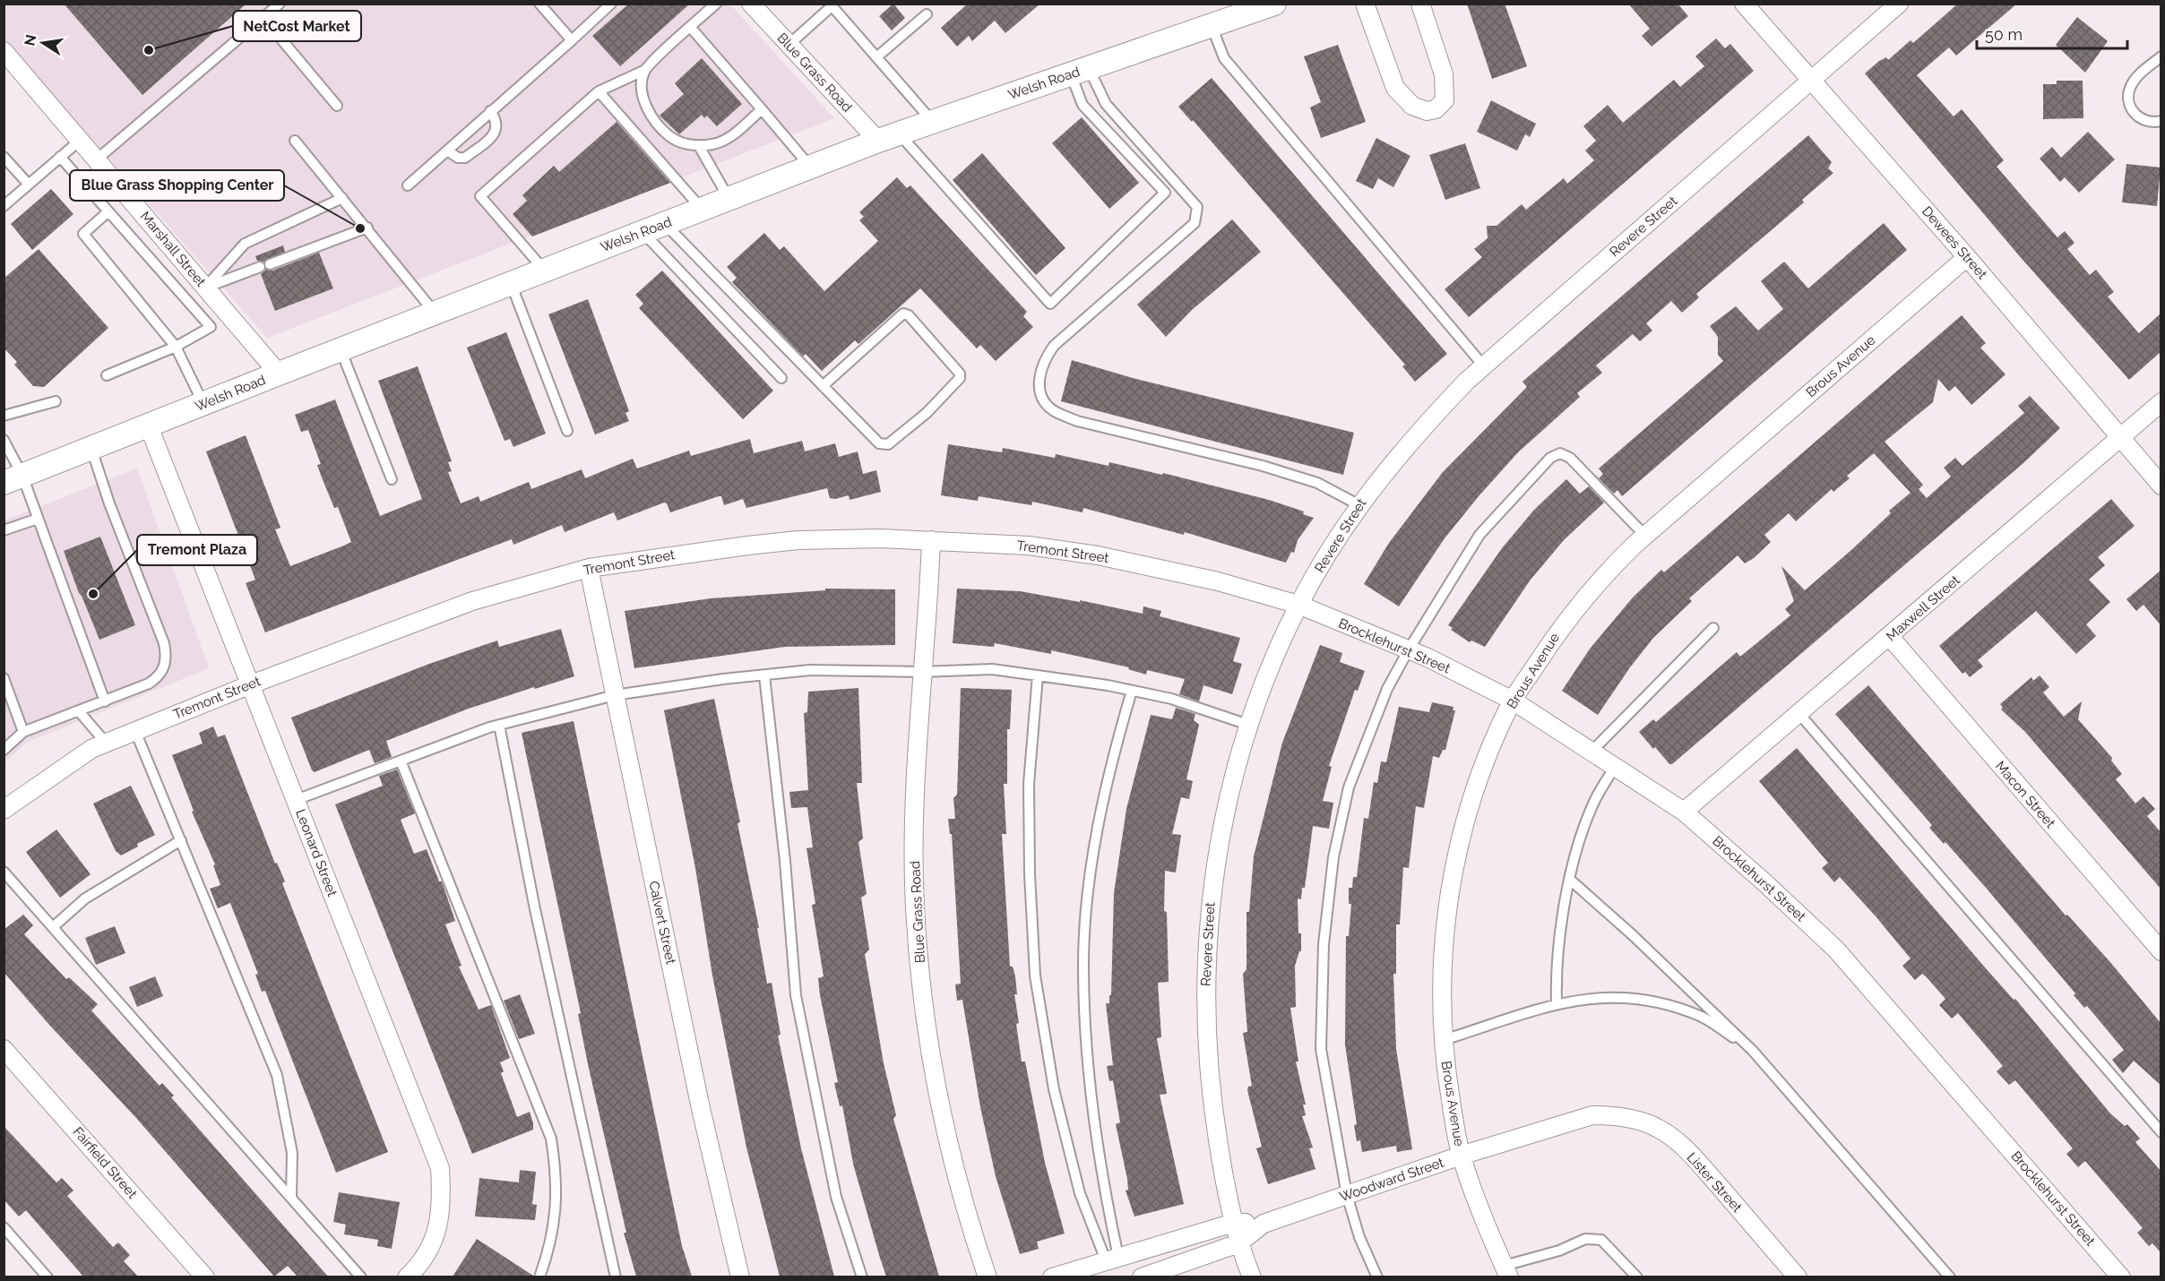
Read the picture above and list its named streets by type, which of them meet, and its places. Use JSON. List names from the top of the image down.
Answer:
{
  "streets": {
    "street": [
      "Blue Grass Road",
      "Welsh Road",
      "Revere Street",
      "Dewees Street",
      "Marshall Street",
      "Brous Avenue",
      "Tremont Street",
      "Maxwell Street",
      "Brocklehurst Street",
      "Macon Street",
      "Leonard Street",
      "Calvert Street",
      "Fairfield Street",
      "Woodward Street",
      "Lister Street"
    ]
  },
  "crossings": [
    ["Blue Grass Road", "Welsh Road"],
    ["Blue Grass Road", "Tremont Street"],
    ["Welsh Road", "Marshall Street"],
    ["Welsh Road", "Leonard Street"],
    ["Revere Street", "Dewees Street"],
    ["Revere Street", "Tremont Street"],
    ["Revere Street", "Brocklehurst Street"],
    ["Revere Street", "Woodward Street"],
    ["Dewees Street", "Brous Avenue"],
    ["Dewees Street", "Maxwell Street"],
    ["Brous Avenue", "Brocklehurst Street"],
    ["Brous Avenue", "Woodward Street"],
    ["Tremont Street", "Brocklehurst Street"],
    ["Tremont Street", "Leonard Street"],
    ["Tremont Street", "Calvert Street"],
    ["Maxwell Street", "Brocklehurst Street"],
    ["Maxwell Street", "Macon Street"],
    ["Woodward Street", "Lister Street"]
  ],
  "places": ["NetCost Market", "Blue Grass Shopping Center", "Tremont Plaza"],
  "scale_bar": "50 m",
  "north": "left"
}
